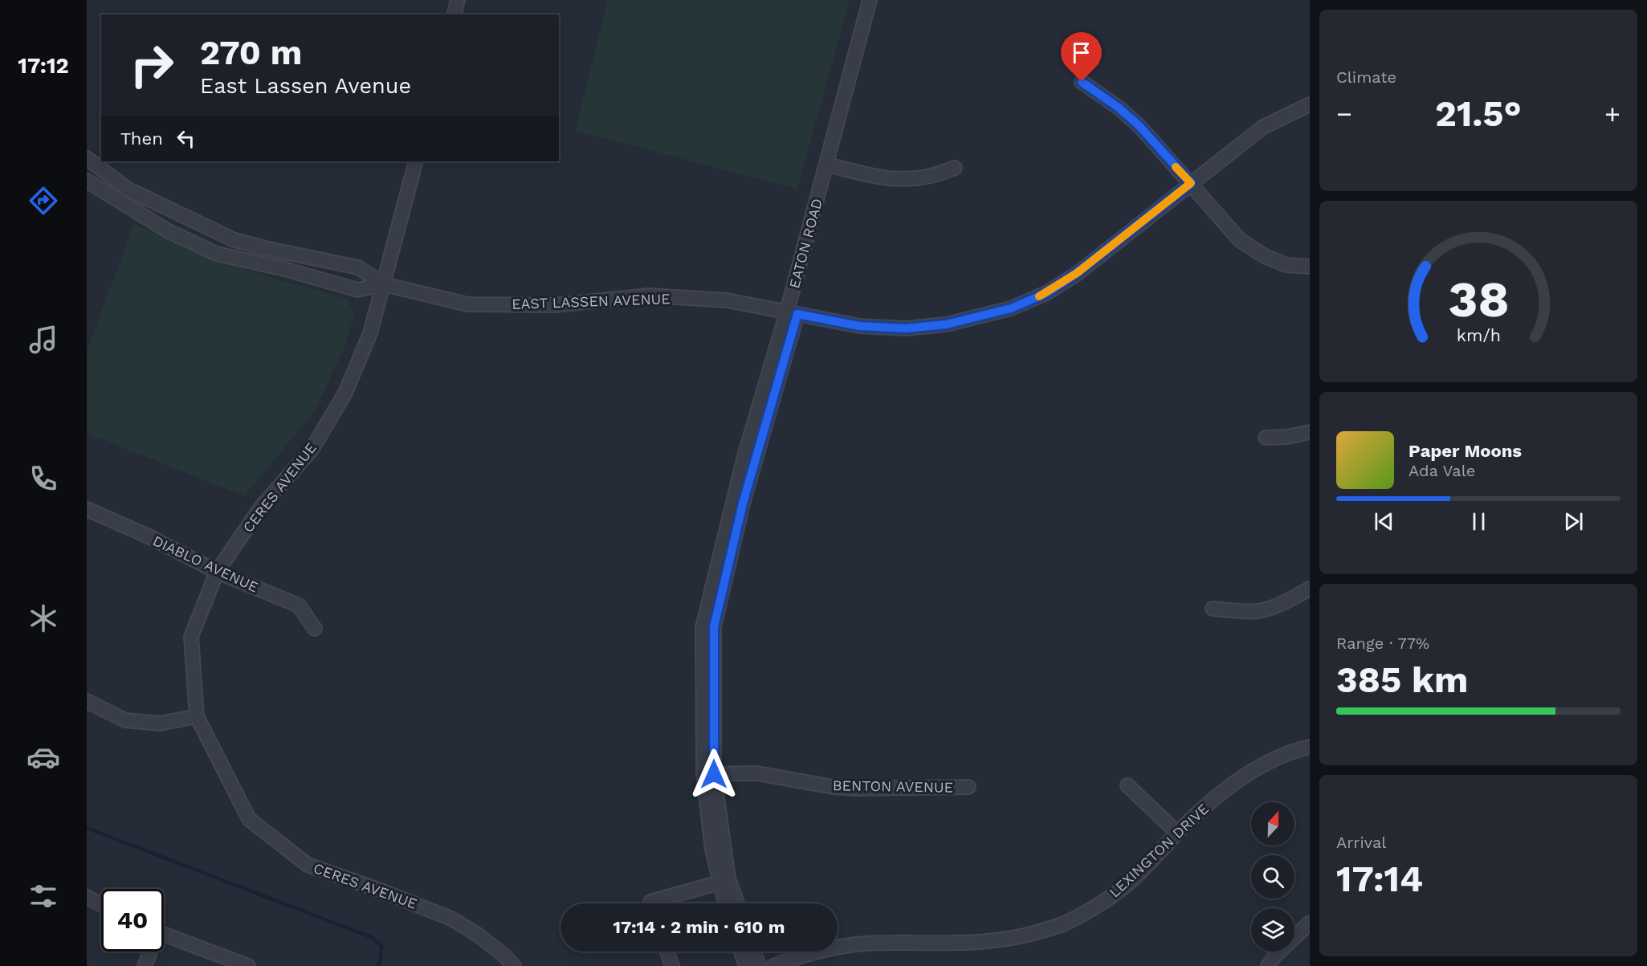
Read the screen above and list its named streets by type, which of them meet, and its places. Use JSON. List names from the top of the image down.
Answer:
{
  "streets": {
    "street": [
      "EATON ROAD",
      "EAST LASSEN AVENUE",
      "CERES AVENUE",
      "DIABLO AVENUE",
      "BENTON AVENUE",
      "LEXINGTON DRIVE"
    ]
  },
  "crossings": [
    ["EATON ROAD", "EAST LASSEN AVENUE"],
    ["EATON ROAD", "BENTON AVENUE"],
    ["EAST LASSEN AVENUE", "CERES AVENUE"],
    ["CERES AVENUE", "DIABLO AVENUE"]
  ],
  "north": "top",
  "page": {
    "tabs": "17:12",
    "tile": [
      "Climate",
      ["Range · 77%", "385 km"],
      ["Arrival", "17:14"]
    ],
    "turn": ["270 m", "East Lassen Avenue"],
    "heat": ["−", "21.5°", "+"],
    "then": "Then",
    "song": ["Paper Moons", "Ada Vale"],
    "limit": "40",
    "trip": "17:14 · 2 min · 610 m",
    "gauge": ["38", "km/h"]
  }
}
